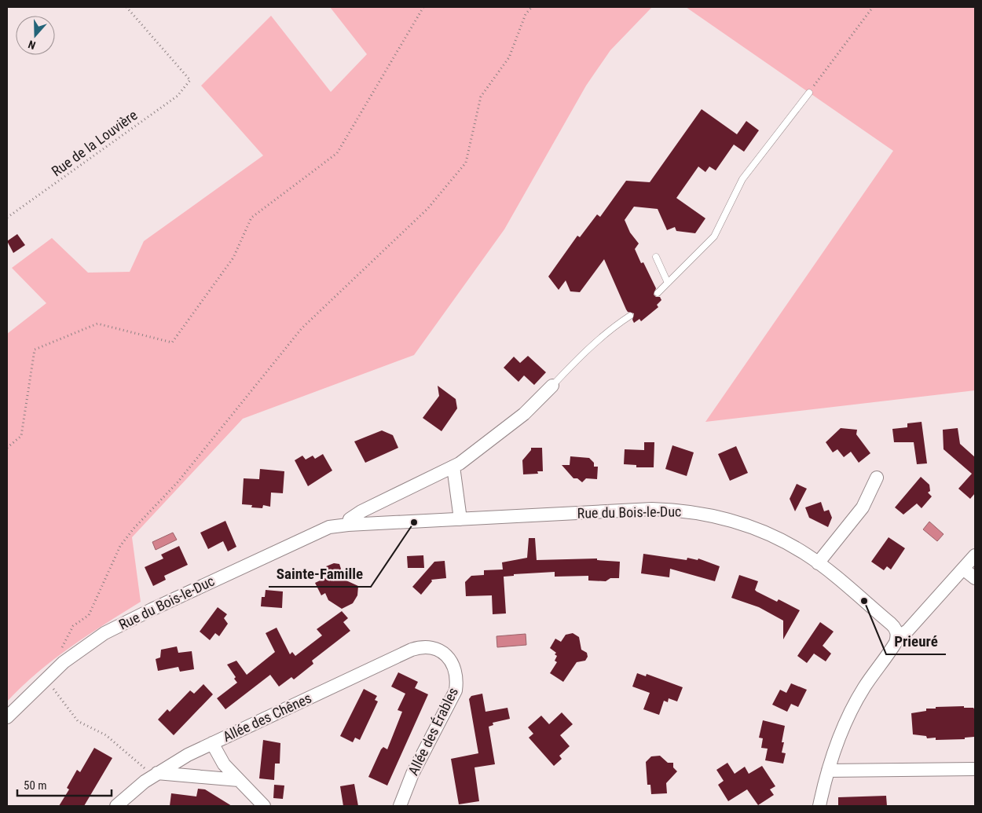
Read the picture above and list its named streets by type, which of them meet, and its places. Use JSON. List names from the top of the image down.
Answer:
{
  "streets": {
    "street": ["Rue du Bois-le-Duc", "Allée des Chênes", "Allée des Érables"],
    "path": ["Rue de la Louvière"]
  },
  "crossings": [
    ["Allée des Chênes", "Allée des Érables"]
  ],
  "places": ["Sainte-Famille", "Prieuré"],
  "scale_bar": "50 m",
  "north": "bottom"
}
